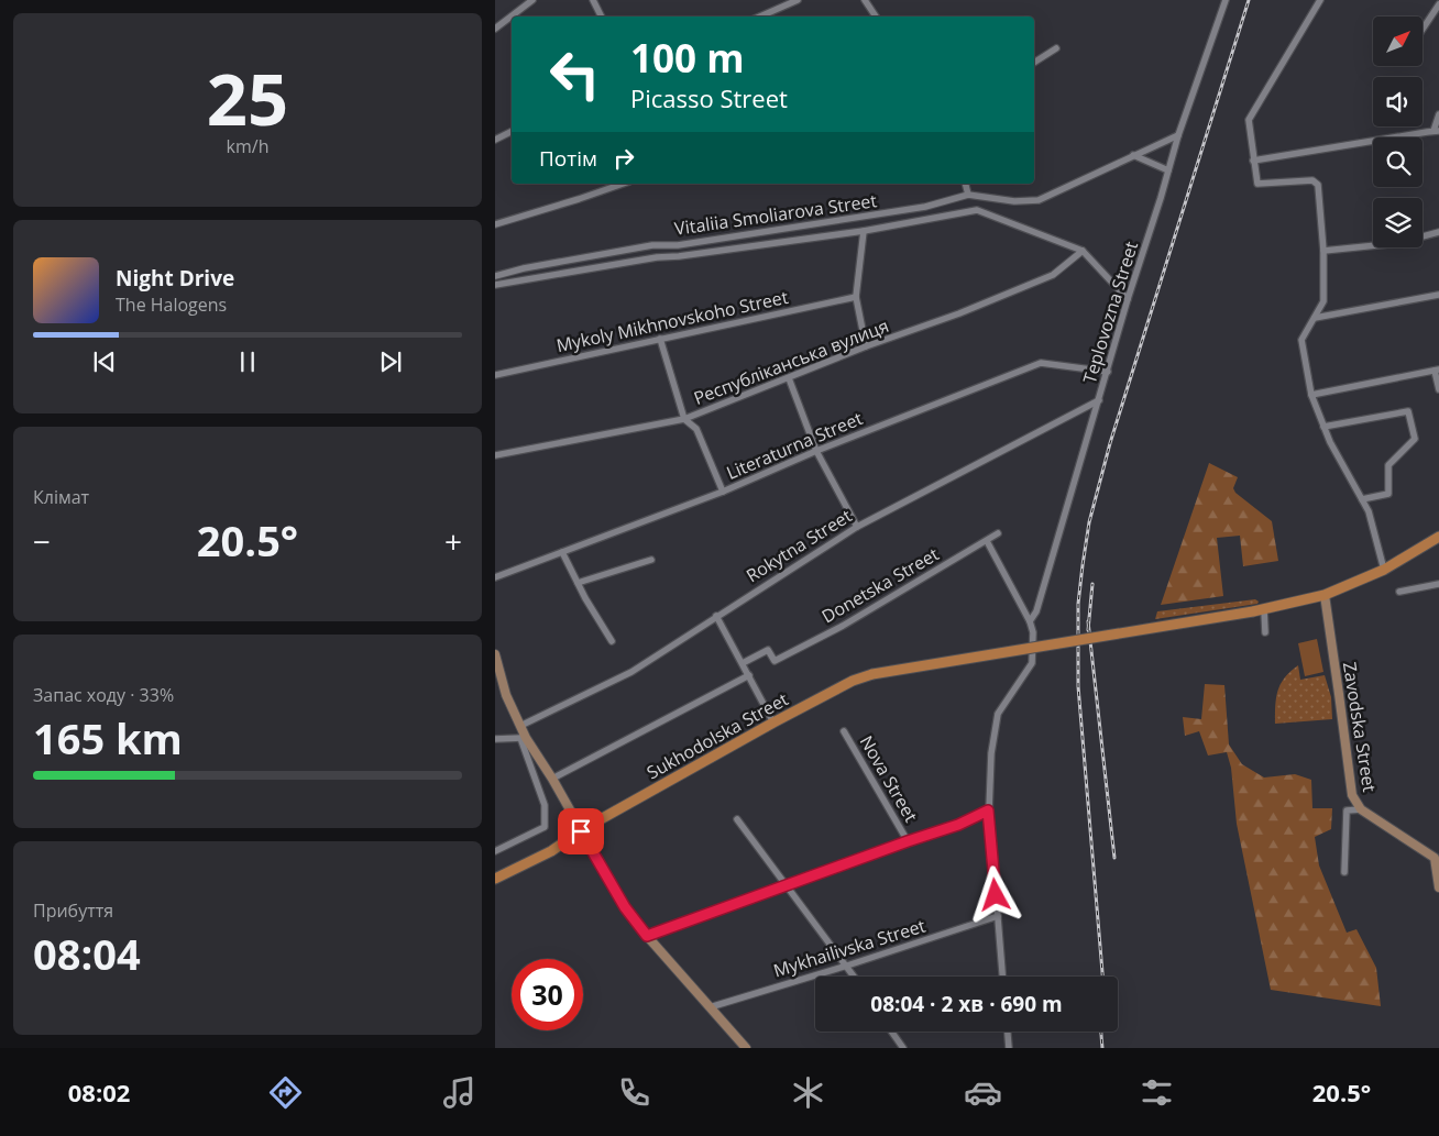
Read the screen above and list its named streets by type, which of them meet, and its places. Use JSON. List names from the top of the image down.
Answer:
{
  "streets": {
    "main road": ["Sukhodolska Street"],
    "street": [
      "Vitaliia Smoliarova Street",
      "Teplovozna Street",
      "Mykoly Mikhnovskoho Street",
      "Республіканська вулиця",
      "Literaturna Street",
      "Rokytna Street",
      "Zavodska Street",
      "Nova Street",
      "Mykhailivska Street"
    ]
  },
  "crossings": [
    ["Vitaliia Smoliarova Street", "Teplovozna Street"],
    ["Vitaliia Smoliarova Street", "Республіканська вулиця"],
    ["Teplovozna Street", "Literaturna Street"],
    ["Teplovozna Street", "Rokytna Street"],
    ["Zavodska Street", "Sukhodolska Street"]
  ],
  "north": "top right",
  "page": {
    "tile": [
      ["25", "km/h"],
      "Клімат",
      ["Запас ходу · 33%", "165 km"],
      ["Прибуття", "08:04"]
    ],
    "turn": ["100 m", "Picasso Street"],
    "then": "Потім",
    "song": ["Night Drive", "The Halogens"],
    "heat": ["−", "20.5°", "+"],
    "limit": "30",
    "trip": "08:04 · 2 хв · 690 m",
    "tabs": ["08:02", "20.5°"]
  }
}
